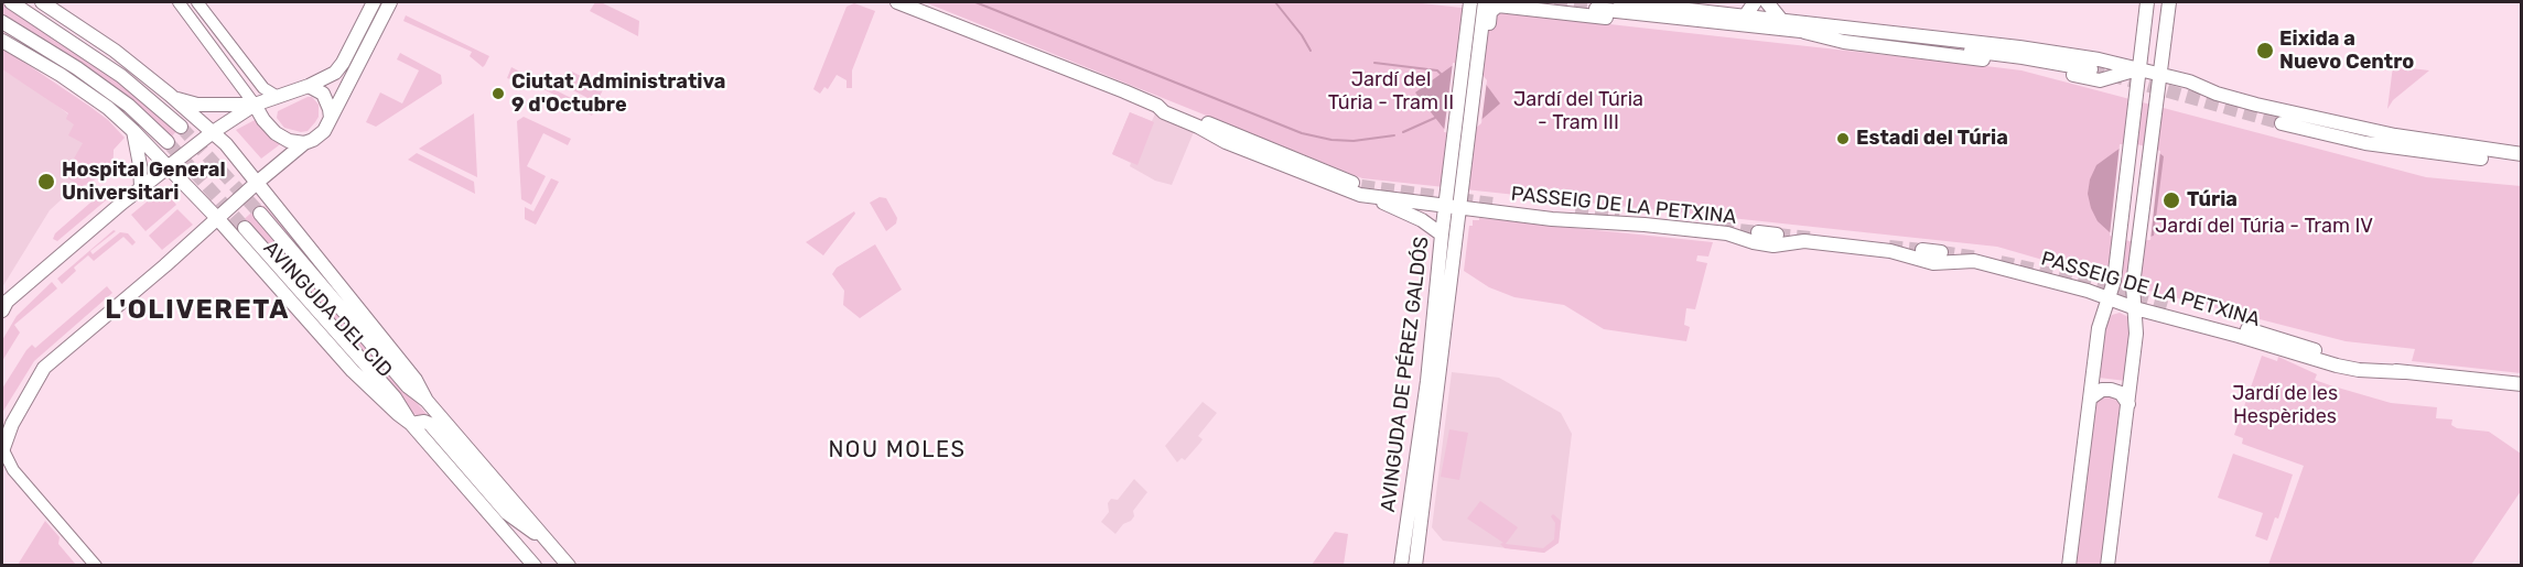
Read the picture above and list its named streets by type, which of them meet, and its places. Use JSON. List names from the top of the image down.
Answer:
{
  "streets": {
    "main road": ["PASSEIG DE LA PETXINA", "AVINGUDA DEL CID", "AVINGUDA DE PÉREZ GALDÓS"]
  },
  "crossings": [
    ["PASSEIG DE LA PETXINA", "AVINGUDA DE PÉREZ GALDÓS"]
  ],
  "districts": ["L'OLIVERETA", "NOU MOLES"],
  "parks": [
    "Jardí del Túria - Tram II",
    "Jardí del Túria - Tram III",
    "Jardí del Túria - Tram IV",
    "Jardí de les Hespèrides"
  ],
  "places": [
    "Eixida a Nuevo Centro",
    "Ciutat Administrativa 9 d'Octubre",
    "Estadi del Túria",
    "Hospital General Universitari",
    "Túria"
  ]
}
